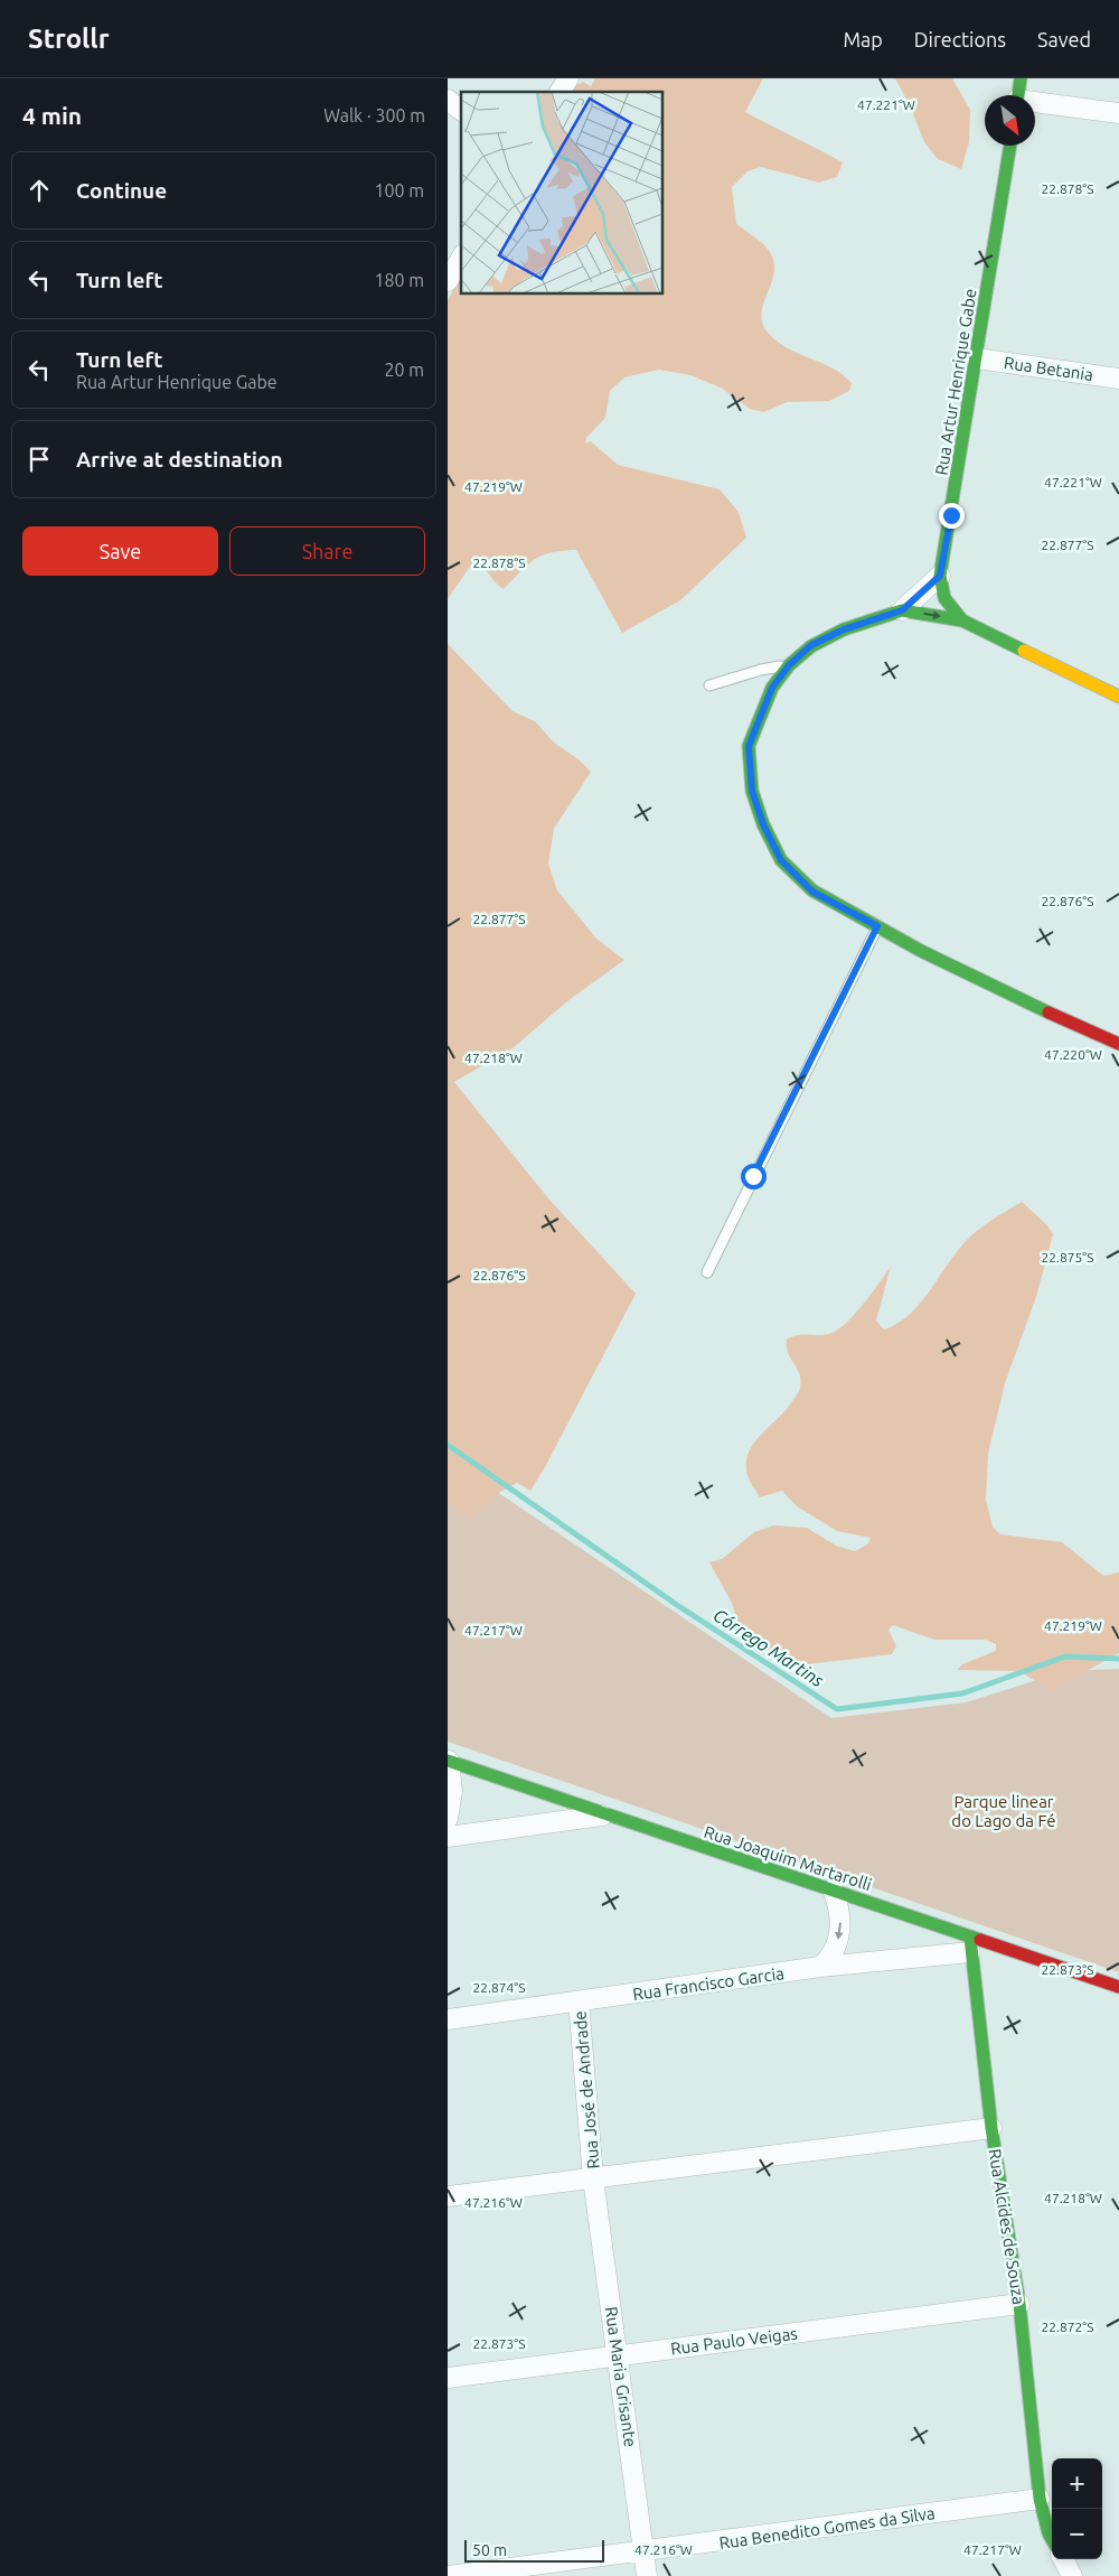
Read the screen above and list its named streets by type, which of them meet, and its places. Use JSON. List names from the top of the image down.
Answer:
{
  "streets": {
    "street": [
      "Rua Betania",
      "Rua Artur Henrique Gabe",
      "Rua Joaquim Martarolli",
      "Rua Francisco Garcia",
      "Rua José de Andrade",
      "Rua Alcides de Souza",
      "Rua Paulo Veigas",
      "Rua Maria Grisante",
      "Rua Benedito Gomes da Silva"
    ]
  },
  "crossings": [
    ["Rua Betania", "Rua Artur Henrique Gabe"],
    ["Rua Joaquim Martarolli", "Rua Francisco Garcia"],
    ["Rua Joaquim Martarolli", "Rua Alcides de Souza"],
    ["Rua Francisco Garcia", "Rua José de Andrade"],
    ["Rua Francisco Garcia", "Rua Alcides de Souza"],
    ["Rua José de Andrade", "Rua Maria Grisante"],
    ["Rua Alcides de Souza", "Rua Paulo Veigas"],
    ["Rua Alcides de Souza", "Rua Benedito Gomes da Silva"],
    ["Rua Paulo Veigas", "Rua Maria Grisante"],
    ["Rua Maria Grisante", "Rua Benedito Gomes da Silva"]
  ],
  "water": ["Córrego Martins"],
  "parks": ["Parque linear do Lago da Fé"],
  "scale_bar": "50 m",
  "north": "bottom right",
  "page": {
    "header": "Strollr",
    "nav": ["Map", "Directions", "Saved"],
    "heading": ["4 min", "Walk · 300 m"],
    "list": [
      ["Continue", "100 m"],
      ["Turn left", "180 m"],
      ["Turn left", "Rua Artur Henrique Gabe", "20 m"],
      "Arrive at destination"
    ],
    "buttons": ["Save", "Share"],
    "map_buttons": ["+", "−"],
    "scale": "50 m"
  },
  "coordinates": [
    "47.221°W",
    "22.878°S",
    "47.219°W",
    "22.877°S",
    "22.876°S",
    "47.220°W",
    "47.218°W",
    "22.875°S",
    "47.217°W",
    "22.873°S",
    "22.874°S",
    "47.216°W",
    "22.872°S"
  ]
}
